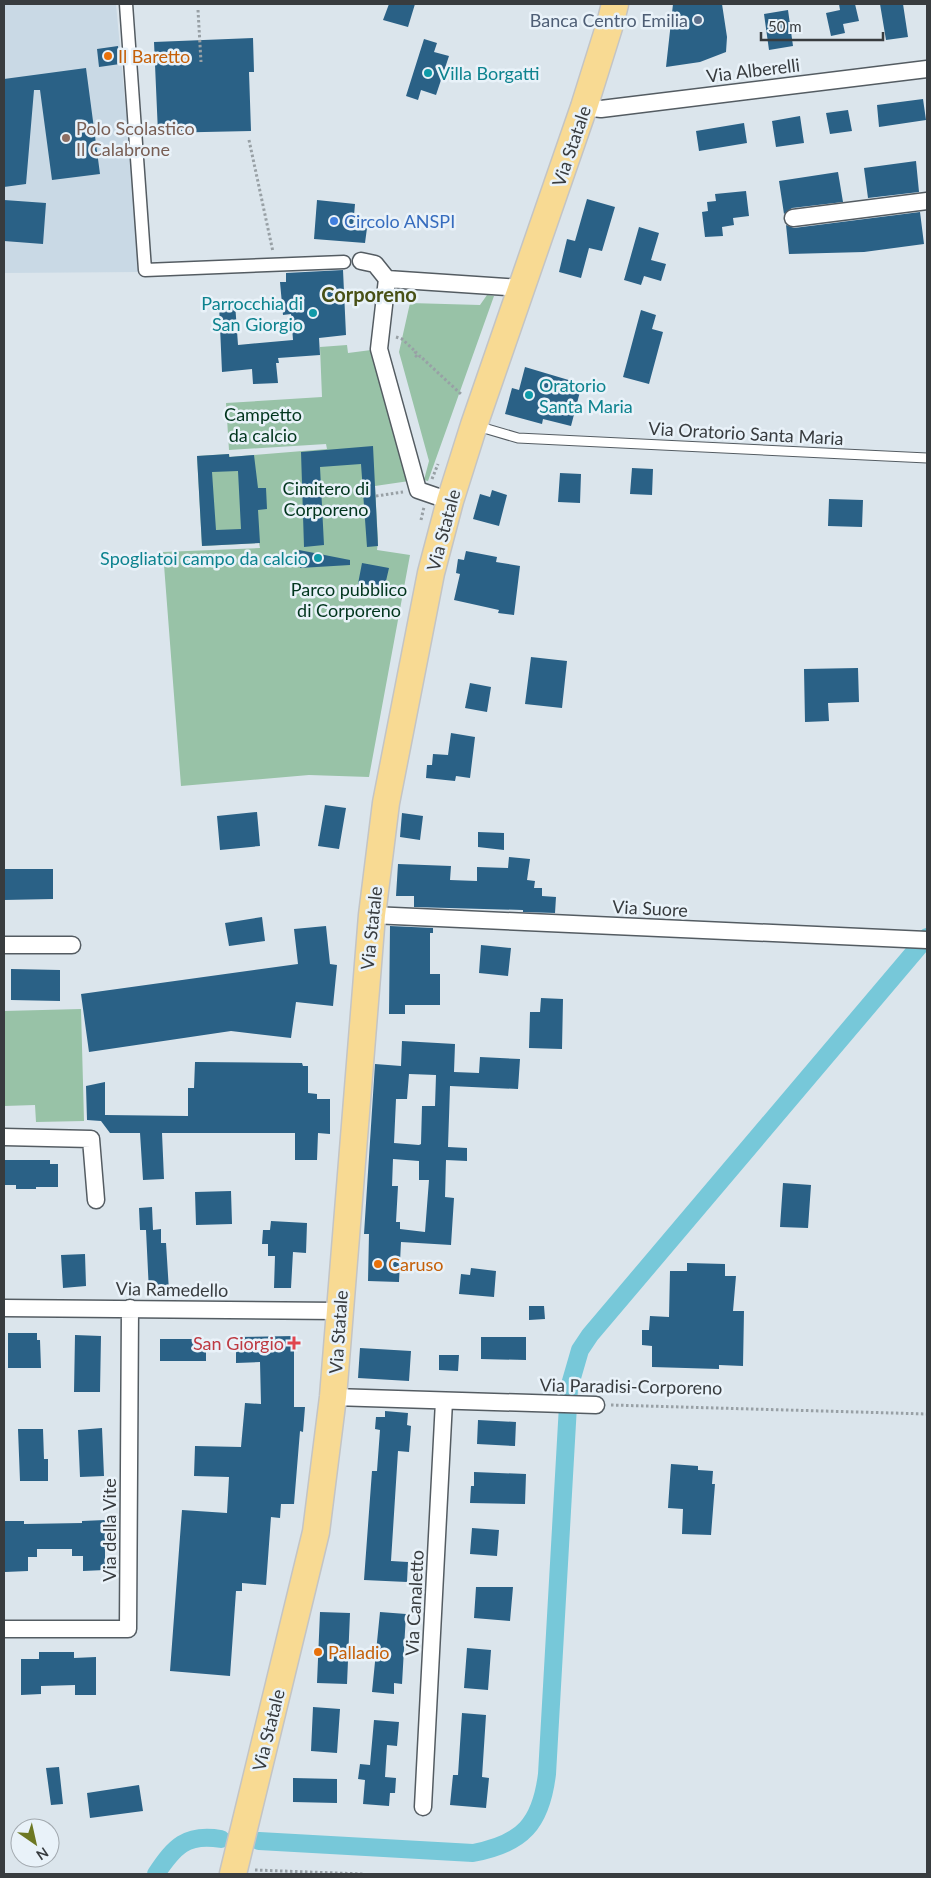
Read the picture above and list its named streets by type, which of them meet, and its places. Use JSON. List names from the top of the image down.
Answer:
{
  "streets": {
    "main road": ["Via Statale"],
    "street": [
      "Via Alberelli",
      "Via Suore",
      "Via Ramedello",
      "Via Paradisi-Corporeno",
      "Via della Vite",
      "Via Canaletto"
    ],
    "lane": ["Via Oratorio Santa Maria"]
  },
  "crossings": [
    ["Via Alberelli", "Via Statale"],
    ["Via Statale", "Via Oratorio Santa Maria"],
    ["Via Statale", "Via Suore"],
    ["Via Statale", "Via Ramedello"],
    ["Via Statale", "Via Paradisi-Corporeno"],
    ["Via Ramedello", "Via della Vite"],
    ["Via Paradisi-Corporeno", "Via Canaletto"]
  ],
  "districts": ["Corporeno"],
  "parks": ["Campetto da calcio", "Cimitero di Corporeno", "Parco pubblico di Corporeno"],
  "places": {
    "other": [
      "Banca Centro Emilia",
      "Il Baretto",
      "Villa Borgatti",
      "Polo Scolastico Il Calabrone",
      "Circolo ANSPI",
      "Parrocchia di San Giorgio",
      "Oratorio Santa Maria",
      "Spogliatoi campo da calcio",
      "Caruso",
      "Palladio"
    ],
    "health": ["San Giorgio"]
  },
  "scale_bar": "50 m",
  "north": "bottom right"
}
